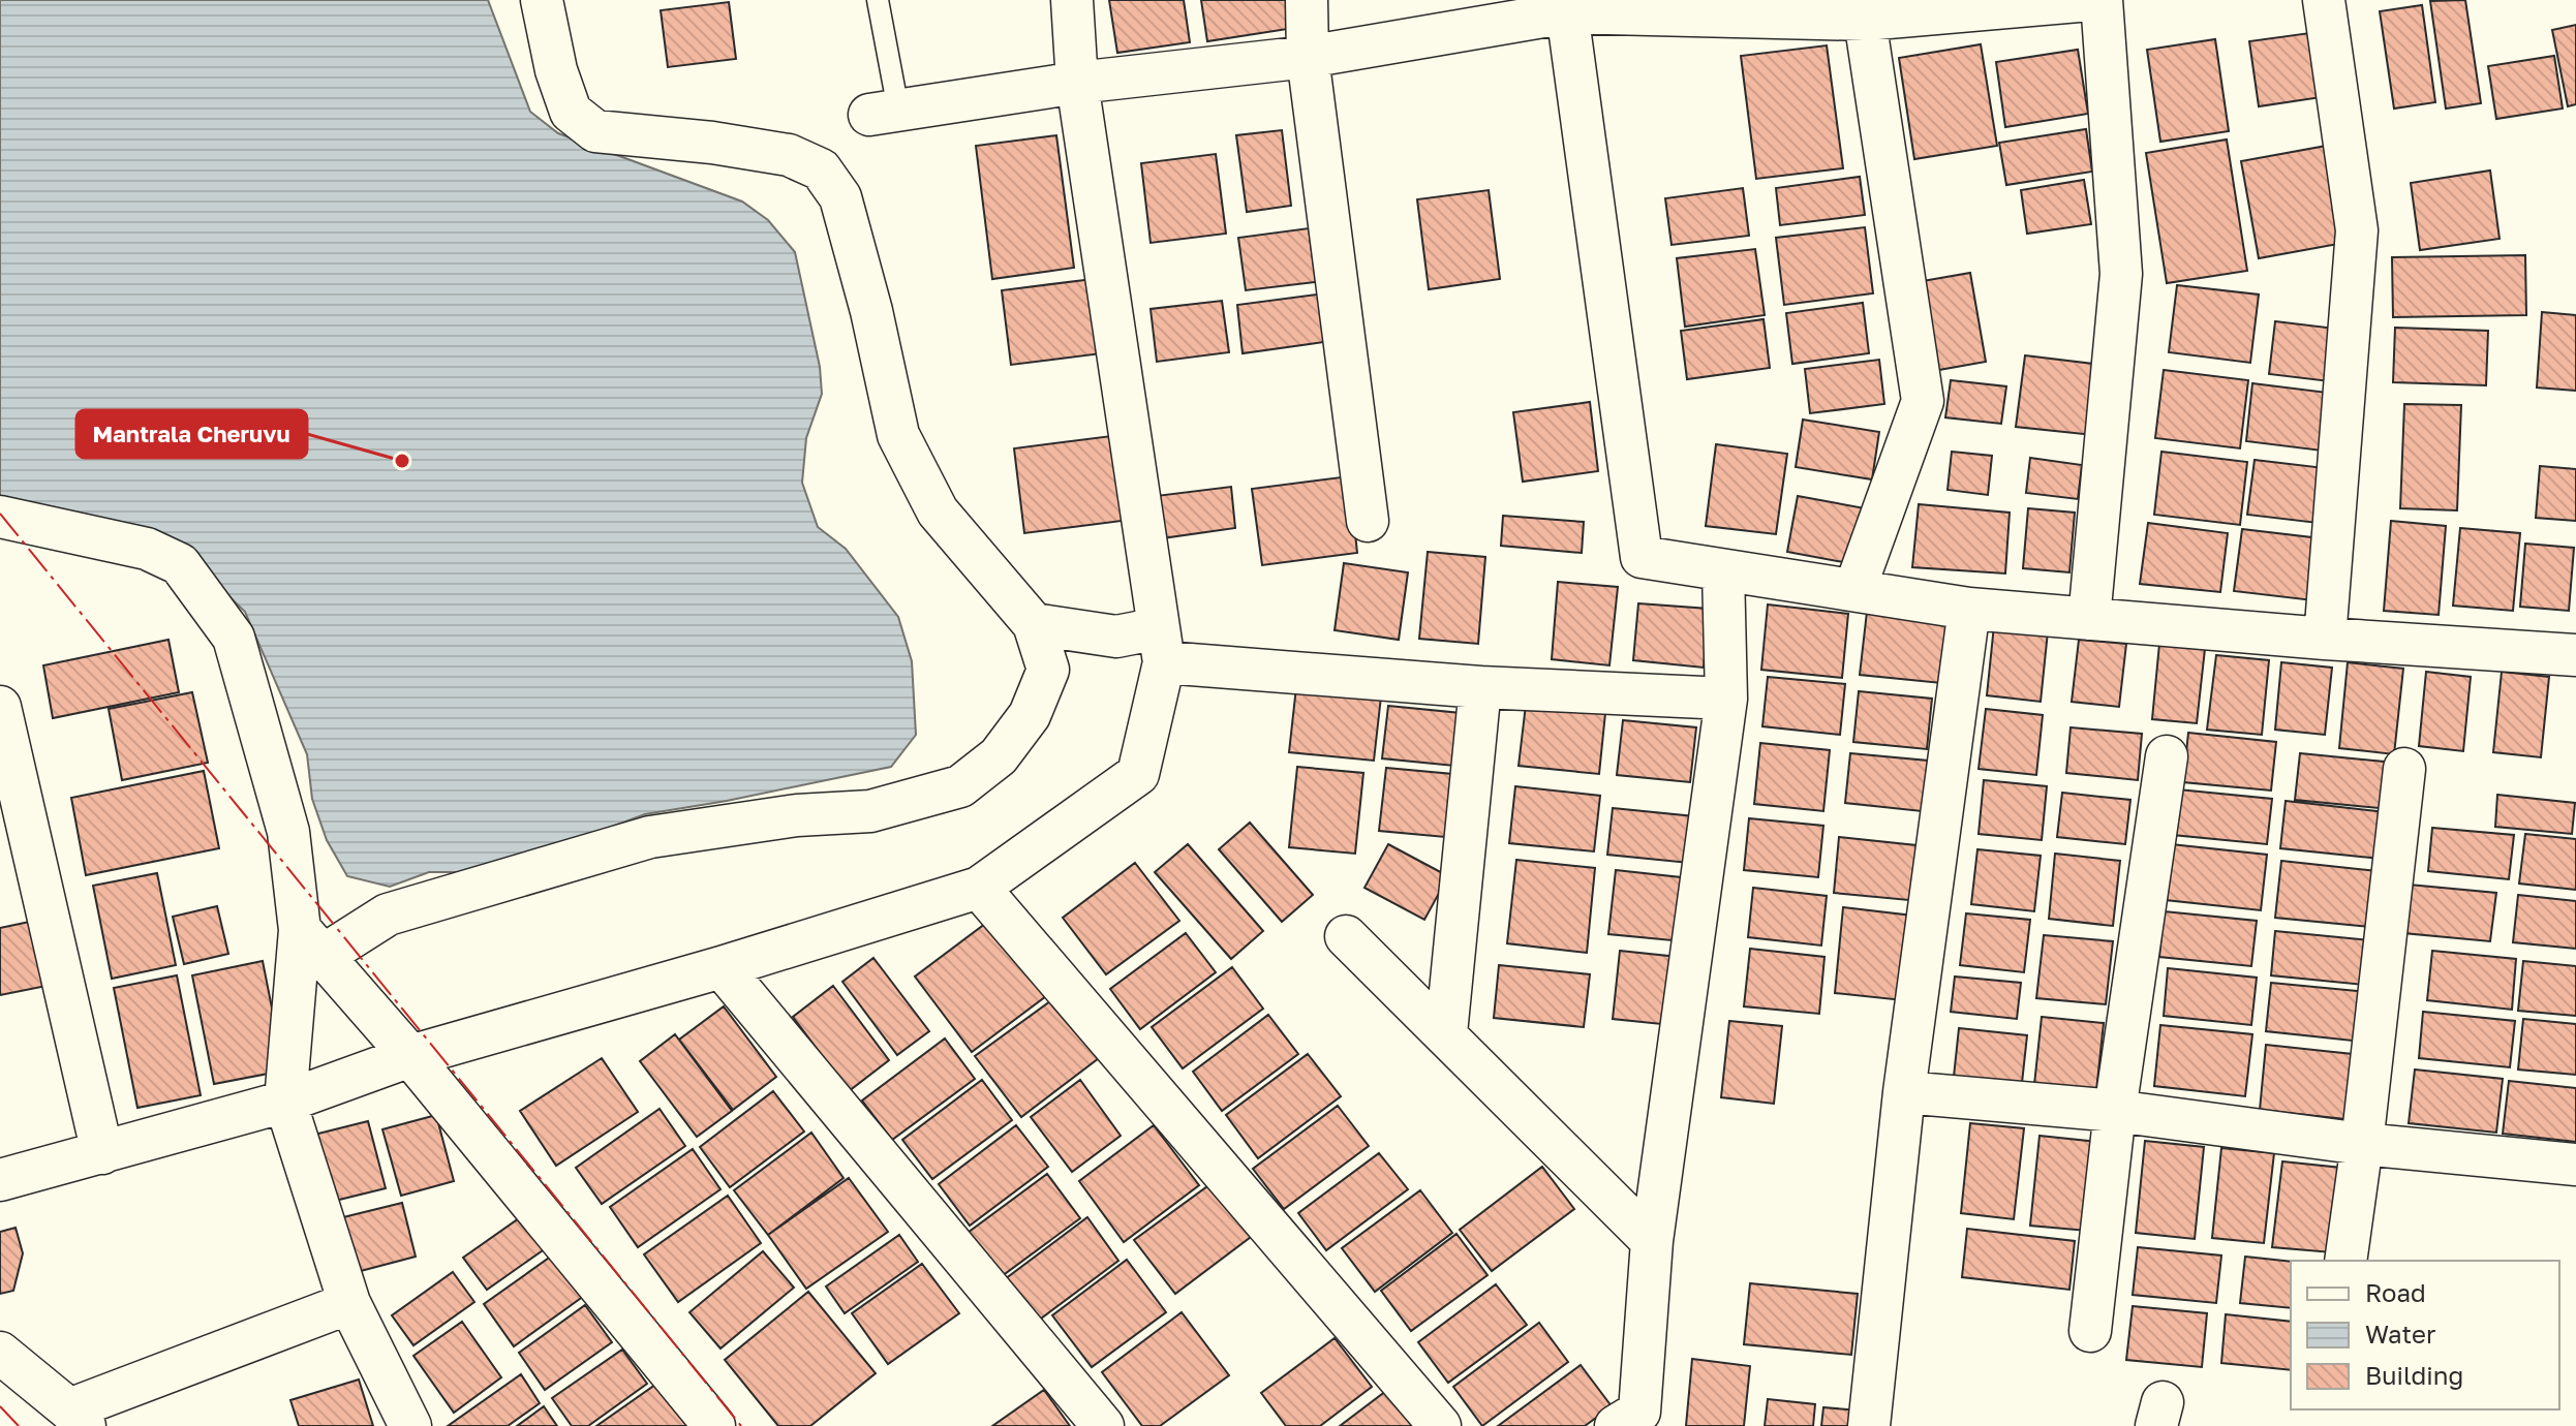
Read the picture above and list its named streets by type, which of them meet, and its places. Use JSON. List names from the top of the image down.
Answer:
{
  "places": ["Mantrala Cheruvu"],
  "legend": ["Road", "Water", "Building"]
}
